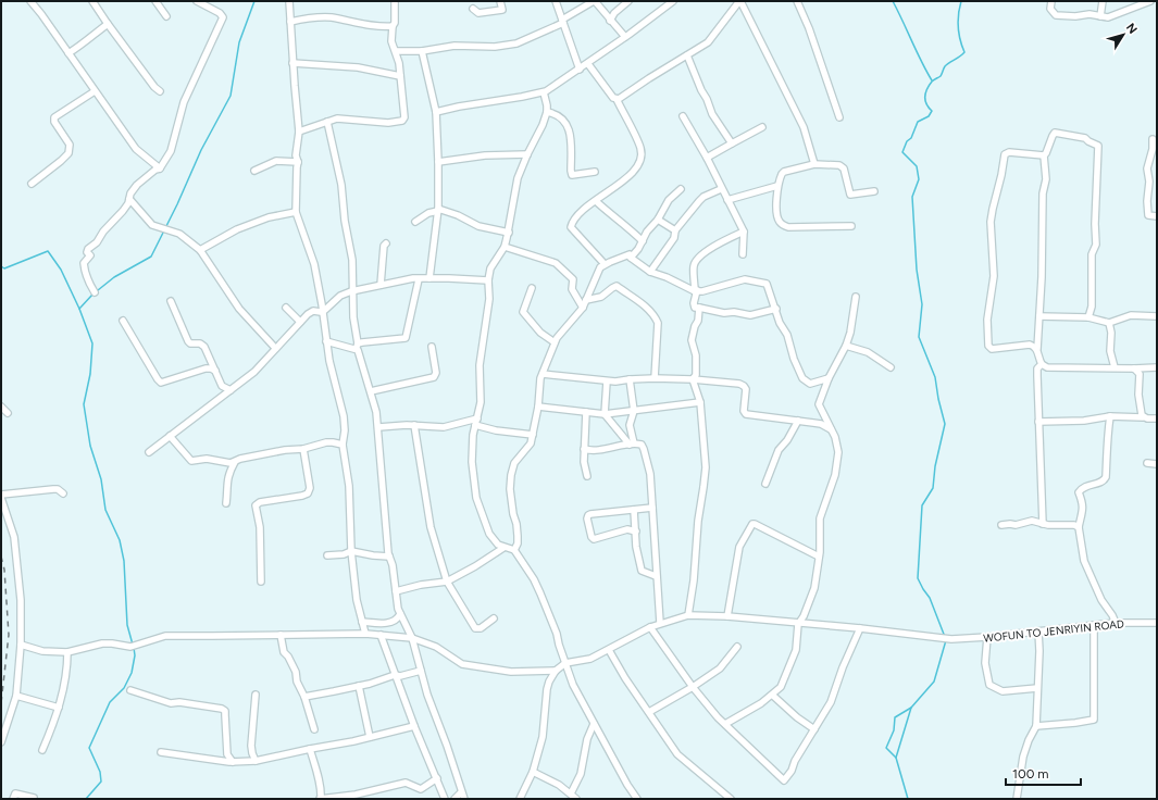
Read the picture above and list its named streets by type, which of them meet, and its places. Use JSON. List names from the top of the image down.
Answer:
{
  "streets": {
    "street": ["WOFUN TO JENRIYIN ROAD"]
  },
  "scale_bar": "100 m",
  "north": "top right"
}
